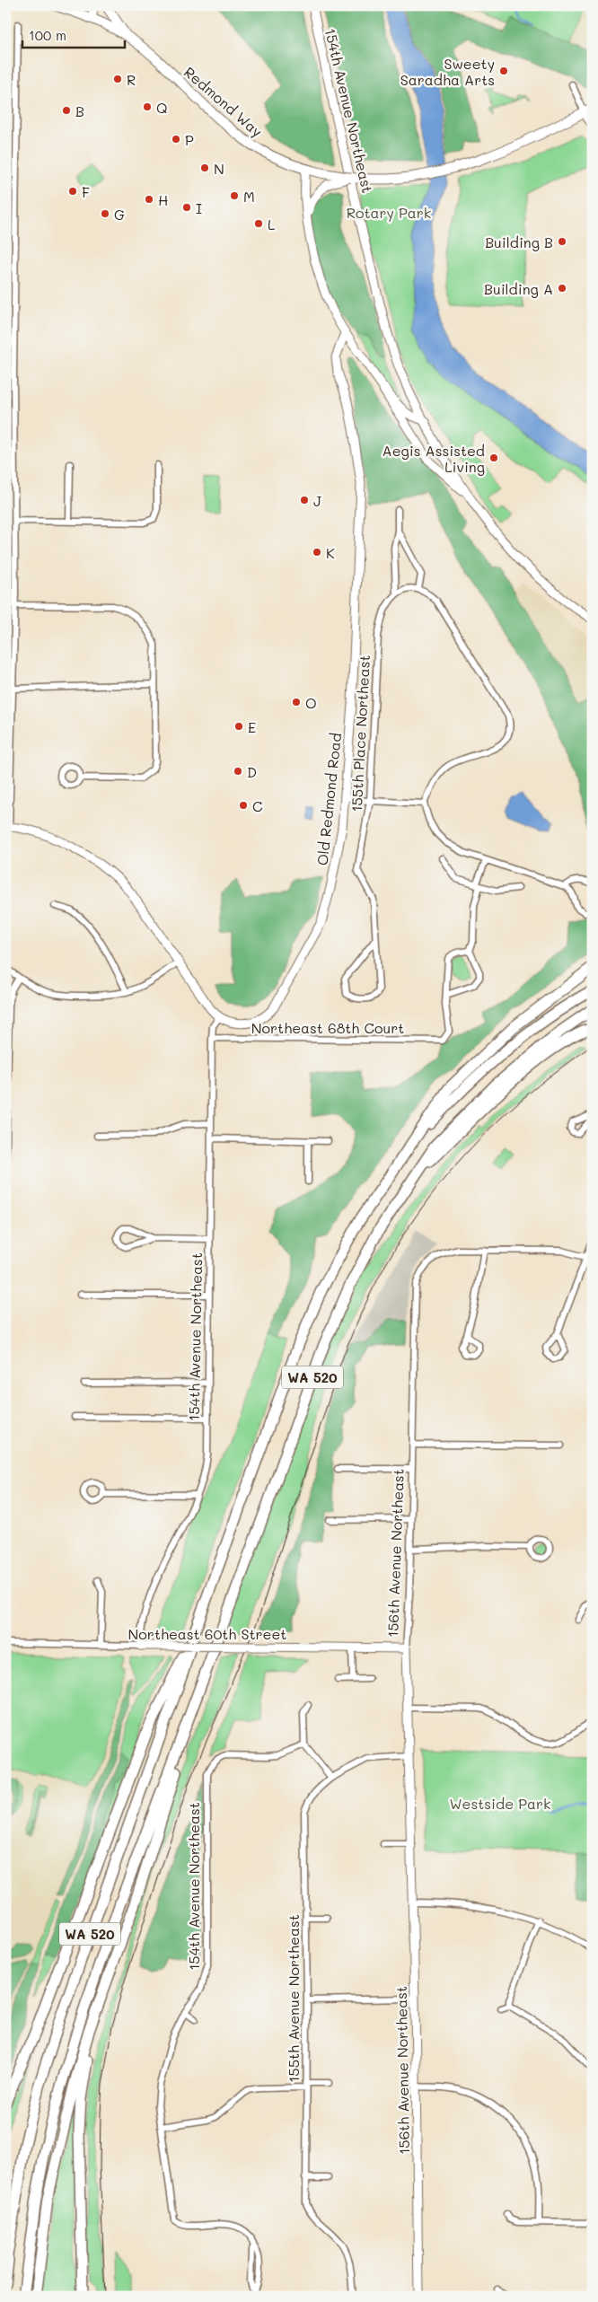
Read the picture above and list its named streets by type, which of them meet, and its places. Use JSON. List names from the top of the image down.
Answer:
{
  "streets": {
    "highway": ["WA 520"],
    "main road": [
      "Redmond Way",
      "154th Avenue Northeast",
      "Old Redmond Road",
      "156th Avenue Northeast",
      "Northeast 60th Street"
    ],
    "street": ["155th Place Northeast", "Northeast 68th Court", "155th Avenue Northeast"]
  },
  "crossings": [
    ["154th Avenue Northeast", "Old Redmond Road"],
    ["154th Avenue Northeast", "Northeast 68th Court"],
    ["154th Avenue Northeast", "Northeast 60th Street"],
    ["156th Avenue Northeast", "Northeast 60th Street"],
    ["156th Avenue Northeast", "155th Avenue Northeast"]
  ],
  "parks": ["Rotary Park", "Westside Park"],
  "places": [
    "Sweety Saradha Arts",
    "R",
    "Q",
    "B",
    "P",
    "N",
    "F",
    "M",
    "H",
    "I",
    "G",
    "L",
    "Building B",
    "Building A",
    "Aegis Assisted Living",
    "J",
    "K",
    "O",
    "E",
    "D",
    "C"
  ],
  "scale_bar": "100 m"
}
